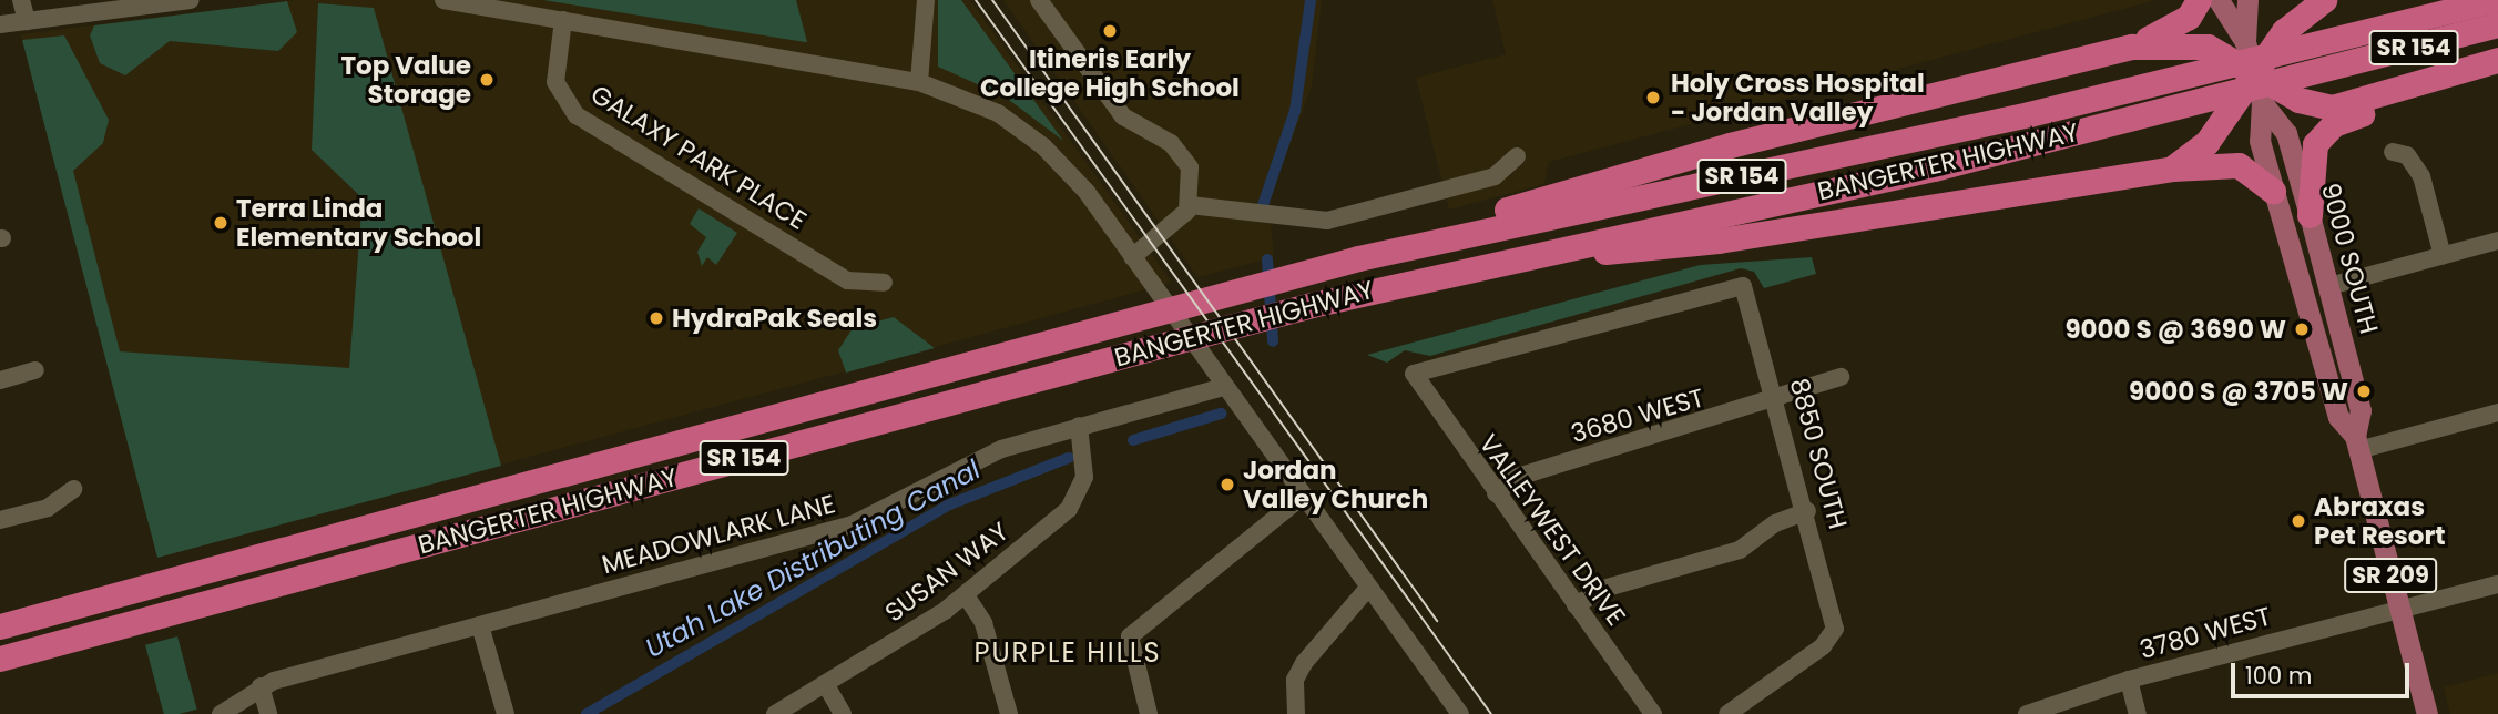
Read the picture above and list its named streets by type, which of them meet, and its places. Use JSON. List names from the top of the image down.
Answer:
{
  "streets": {
    "highway": ["SR 154", "BANGERTER HIGHWAY"],
    "main road": ["9000 SOUTH", "SR 209"],
    "street": [
      "GALAXY PARK PLACE",
      "3680 WEST",
      "8850 SOUTH",
      "VALLEYWEST DRIVE",
      "MEADOWLARK LANE",
      "SUSAN WAY",
      "3780 WEST"
    ]
  },
  "crossings": [
    ["9000 SOUTH", "3780 WEST"],
    ["3680 WEST", "8850 SOUTH"],
    ["3680 WEST", "VALLEYWEST DRIVE"],
    ["8850 SOUTH", "VALLEYWEST DRIVE"],
    ["MEADOWLARK LANE", "SUSAN WAY"]
  ],
  "districts": ["PURPLE HILLS"],
  "water": ["Utah Lake Distributing Canal"],
  "places": [
    "Itineris Early College High School",
    "Top Value Storage",
    "Holy Cross Hospital - Jordan Valley",
    "Terra Linda Elementary School",
    "HydraPak Seals",
    "9000 S @ 3690 W",
    "9000 S @ 3705 W",
    "Jordan Valley Church",
    "Abraxas Pet Resort"
  ],
  "scale_bar": "100 m"
}
